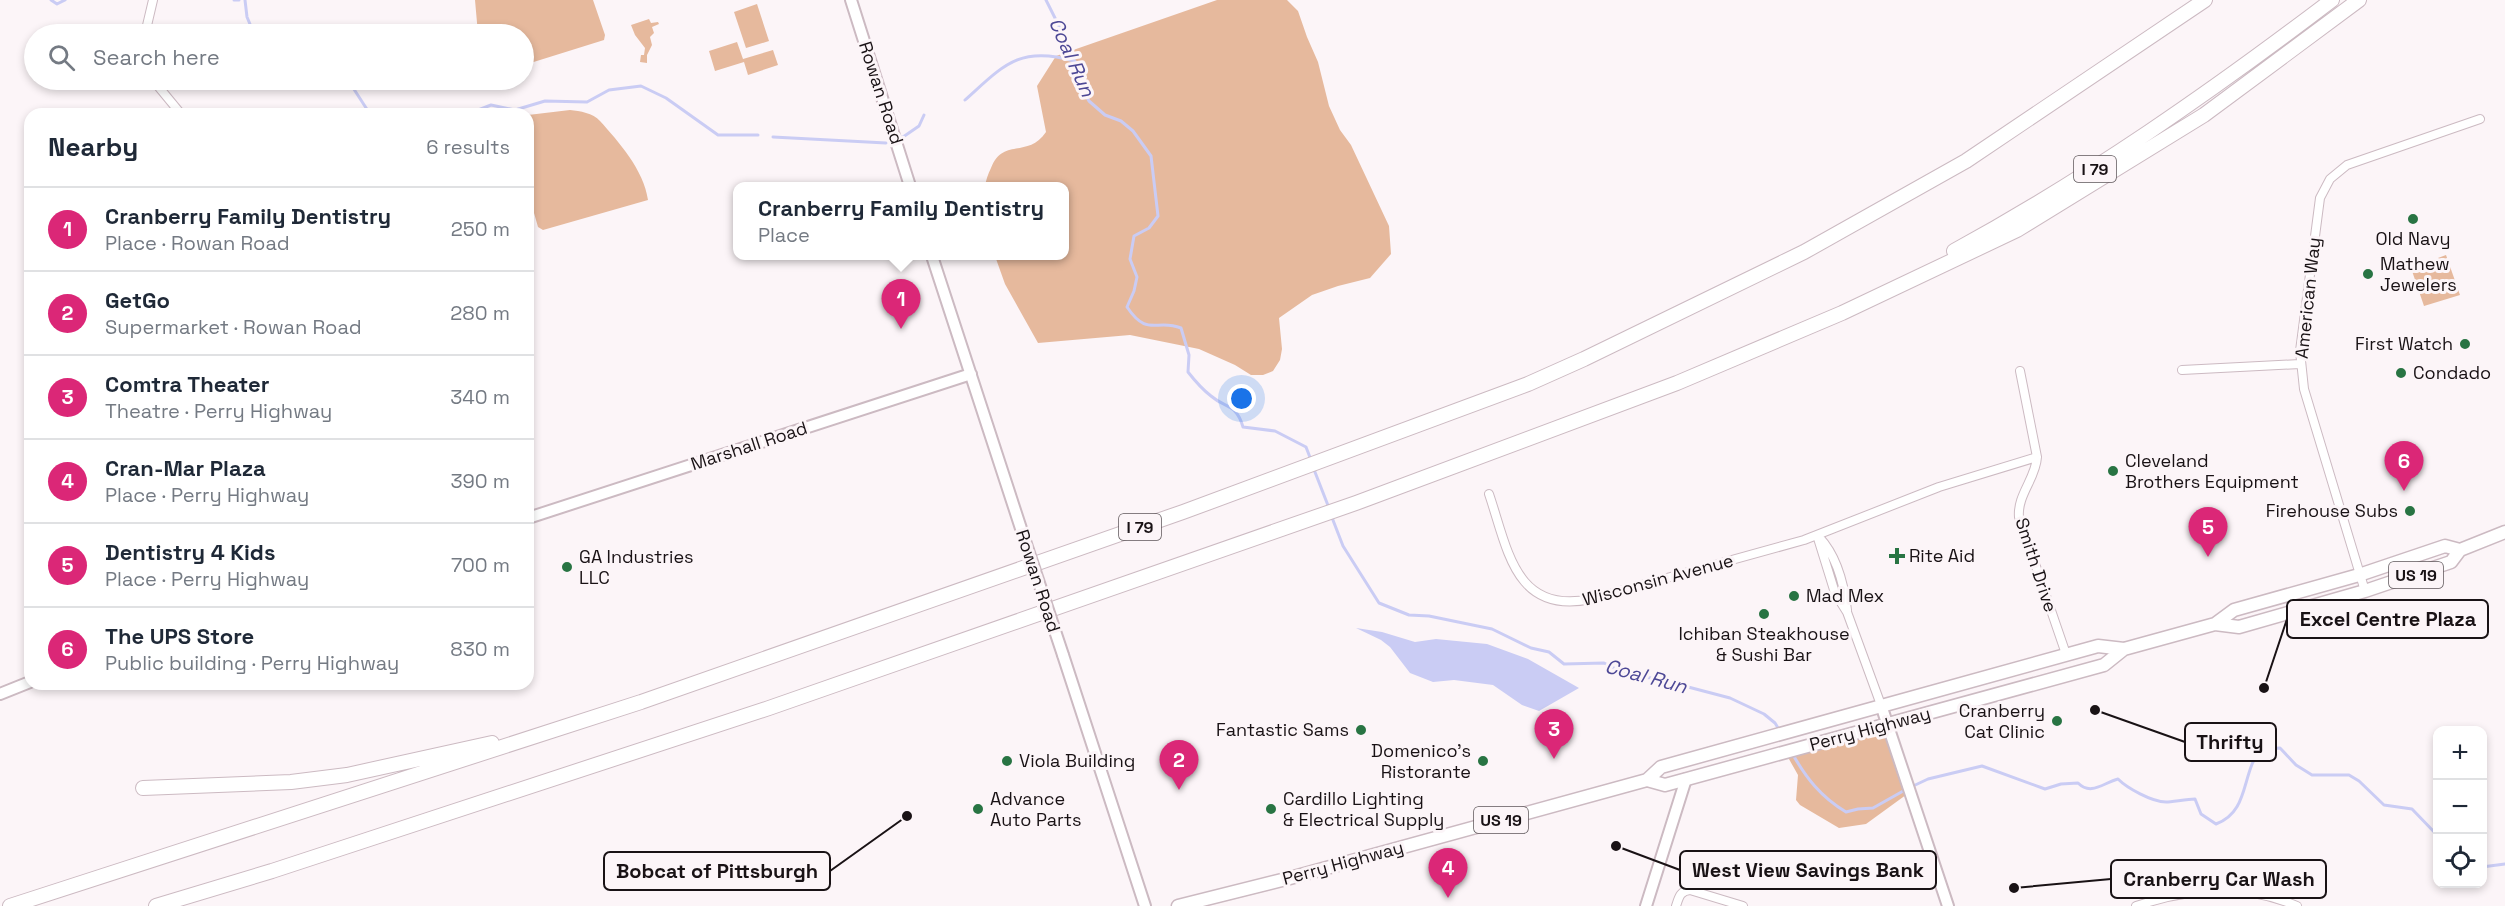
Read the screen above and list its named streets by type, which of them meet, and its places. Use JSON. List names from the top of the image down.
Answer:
{
  "streets": {
    "highway": ["I 79"],
    "main road": ["US 19", "Perry Highway"],
    "street": [
      "Rowan Road",
      "American Way",
      "Marshall Road",
      "Smith Drive",
      "Wisconsin Avenue"
    ]
  },
  "crossings": [
    ["Rowan Road", "Marshall Road"],
    ["American Way", "Perry Highway"],
    ["Smith Drive", "Wisconsin Avenue"],
    ["Smith Drive", "Perry Highway"]
  ],
  "water": ["Coal Run"],
  "places": {
    "other": [
      "Old Navy",
      "Mathew Jewelers",
      "First Watch",
      "Condado",
      "Cleveland Brothers Equipment",
      "Firehouse Subs",
      "GA Industries LLC",
      "Mad Mex",
      "Ichiban Steakhouse & Sushi Bar",
      "Excel Centre Plaza",
      "Thrifty",
      "Cranberry Cat Clinic",
      "Fantastic Sams",
      "Viola Building",
      "Domenico's Ristorante",
      "Advance Auto Parts",
      "Cardillo Lighting & Electrical Supply",
      "Bobcat of Pittsburgh",
      "West View Savings Bank",
      "Cranberry Car Wash"
    ],
    "health": ["Rite Aid"]
  },
  "page": {
    "search": "Search here",
    "heading": ["Nearby", "6 results"],
    "popup": ["Cranberry Family Dentistry", "Place"],
    "list": [
      {
        "mark": "1",
        "name": "Cranberry Family Dentistry",
        "note": "Place · Rowan Road",
        "value": "250 m"
      },
      {
        "mark": "2",
        "name": "GetGo",
        "note": "Supermarket · Rowan Road",
        "value": "280 m"
      },
      {
        "mark": "3",
        "name": "Comtra Theater",
        "note": "Theatre · Perry Highway",
        "value": "340 m"
      },
      {
        "mark": "4",
        "name": "Cran-Mar Plaza",
        "note": "Place · Perry Highway",
        "value": "390 m"
      },
      {
        "mark": "5",
        "name": "Dentistry 4 Kids",
        "note": "Place · Perry Highway",
        "value": "700 m"
      },
      {
        "mark": "6",
        "name": "The UPS Store",
        "note": "Public building · Perry Highway",
        "value": "830 m"
      }
    ],
    "pins": [
      "1",
      "6",
      "5",
      "3",
      "2",
      "4"
    ],
    "map_buttons": ["+", "−"]
  }
}
